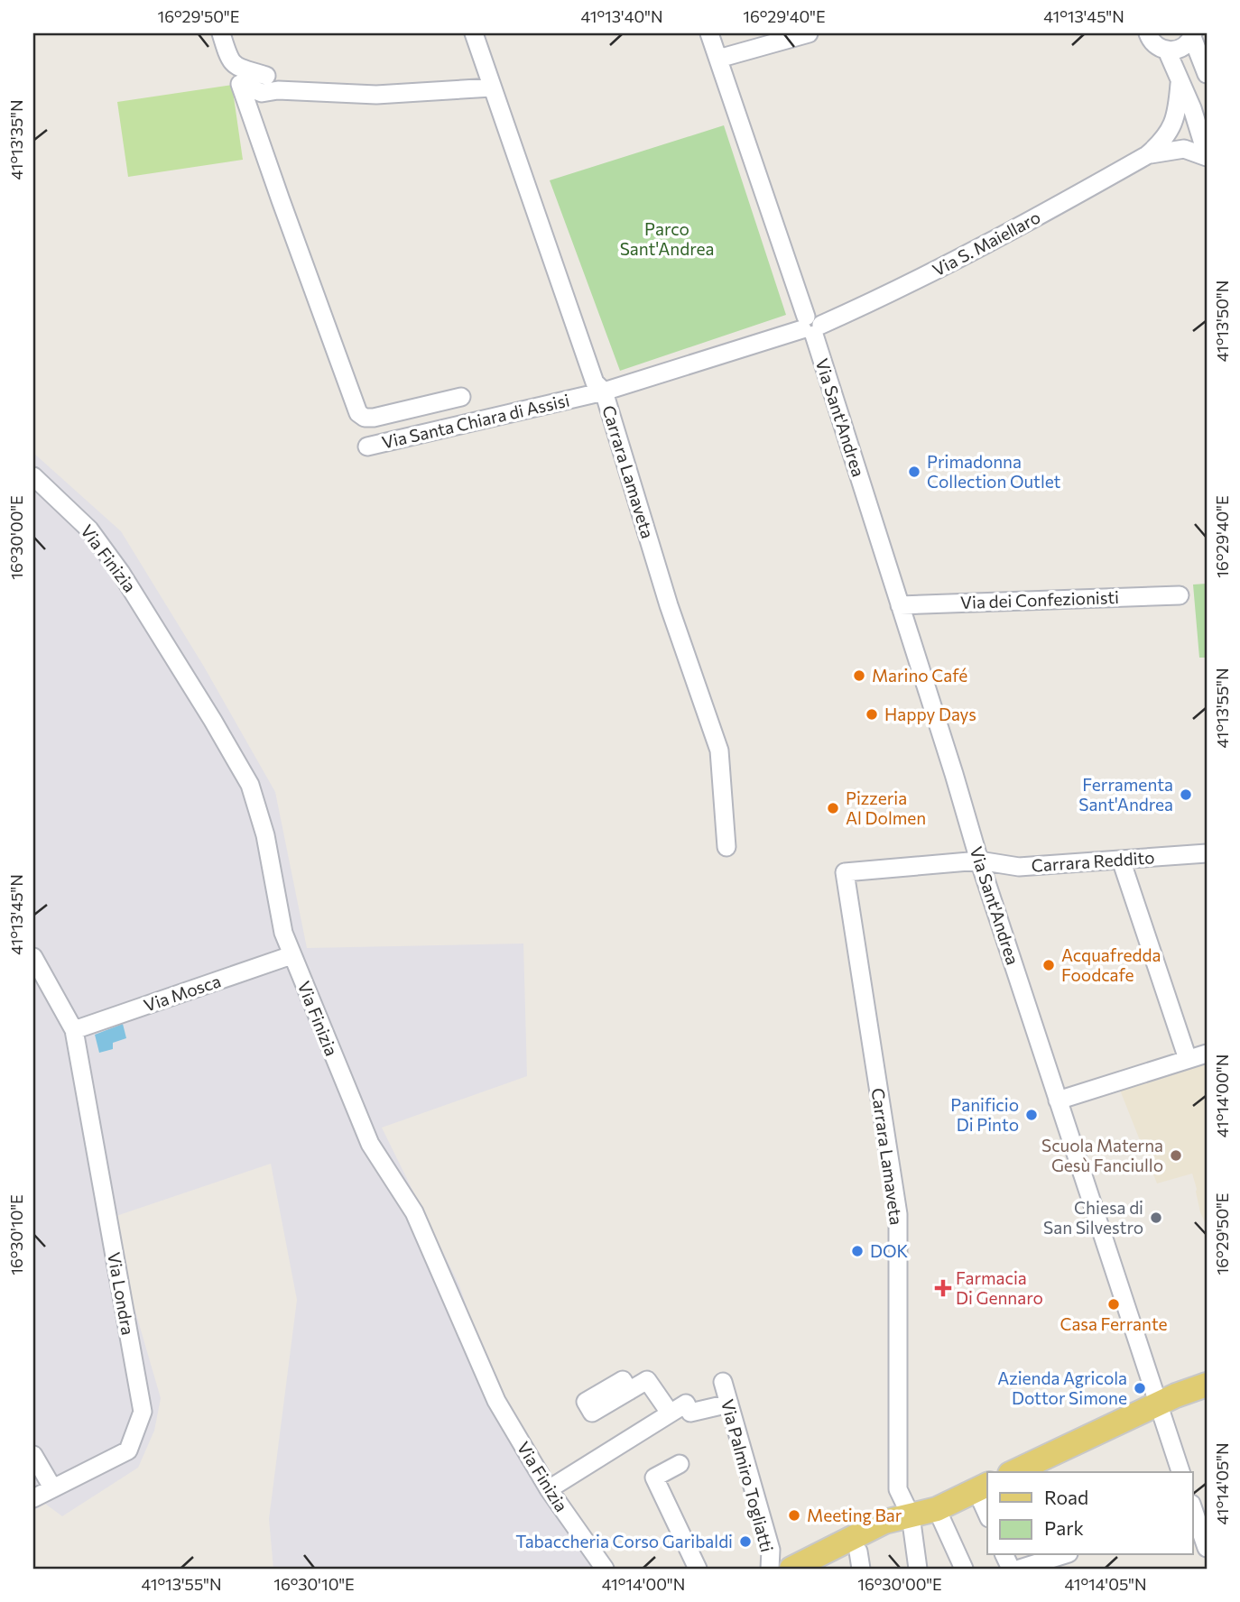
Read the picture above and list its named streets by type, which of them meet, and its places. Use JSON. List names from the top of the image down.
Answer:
{
  "streets": {
    "street": [
      "Via S. Maiellaro",
      "Via Sant'Andrea",
      "Via Santa Chiara di Assisi",
      "Carrara Lamaveta",
      "Via Finizia",
      "Via dei Confezionisti",
      "Carrara Reddito",
      "Via Mosca",
      "Via Londra",
      "Via Palmiro Togliatti"
    ]
  },
  "crossings": [
    ["Via S. Maiellaro", "Via Sant'Andrea"],
    ["Via S. Maiellaro", "Via Santa Chiara di Assisi"],
    ["Via Sant'Andrea", "Via Santa Chiara di Assisi"],
    ["Via Sant'Andrea", "Via dei Confezionisti"],
    ["Via Sant'Andrea", "Carrara Reddito"],
    ["Via Santa Chiara di Assisi", "Carrara Lamaveta"],
    ["Carrara Lamaveta", "Carrara Reddito"],
    ["Via Finizia", "Via Mosca"],
    ["Via Mosca", "Via Londra"]
  ],
  "parks": ["Parco Sant'Andrea"],
  "places": {
    "other": [
      "Primadonna Collection Outlet",
      "Marino Café",
      "Happy Days",
      "Ferramenta Sant'Andrea",
      "Pizzeria Al Dolmen",
      "Acquafredda Foodcafe",
      "Panificio Di Pinto",
      "Scuola Materna Gesù Fanciullo",
      "Chiesa di San Silvestro",
      "DOK",
      "Casa Ferrante",
      "Azienda Agricola Dottor Simone",
      "Meeting Bar",
      "Tabaccheria Corso Garibaldi"
    ],
    "health": ["Farmacia Di Gennaro"]
  },
  "legend": ["Road", "Park"],
  "coordinates": [
    "16°29'50\"E",
    "41°13'40\"N",
    "16°29'40\"E",
    "41°13'45\"N",
    "41°13'35\"N",
    "41°13'50\"N",
    "16°30'00\"E",
    "41°13'55\"N",
    "41°14'00\"N",
    "16°30'10\"E",
    "41°14'05\"N"
  ]
}
